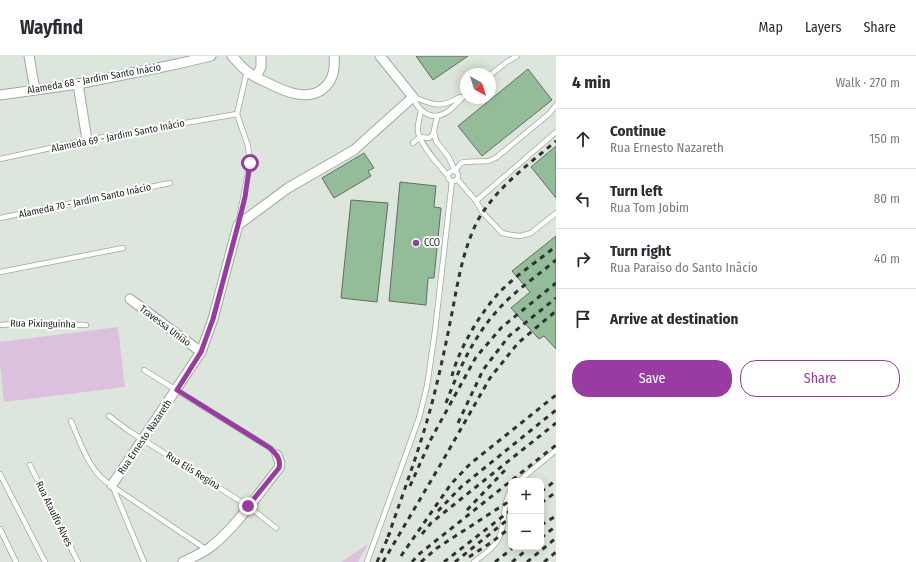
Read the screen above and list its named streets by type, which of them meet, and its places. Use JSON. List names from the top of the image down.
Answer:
{
  "streets": {
    "street": ["Alameda 68 - Jardim Santo Inácio", "Travessa União", "Rua Ernesto Nazareth"],
    "lane": [
      "Alameda 69 - Jardim Santo Inácio",
      "Alameda 70 - Jardim Santo Inácio",
      "Rua Pixinguinha",
      "Rua Elis Regina",
      "Rua Ataulfo Alves"
    ]
  },
  "crossings": [
    ["Alameda 69 - Jardim Santo Inácio", "Rua Ernesto Nazareth"],
    ["Travessa União", "Rua Ernesto Nazareth"],
    ["Rua Ernesto Nazareth", "Rua Elis Regina"]
  ],
  "places": ["CCO"],
  "north": "bottom right",
  "page": {
    "header": "Wayfind",
    "nav": ["Map", "Layers", "Share"],
    "heading": ["4 min", "Walk · 270 m"],
    "list": [
      ["Continue", "Rua Ernesto Nazareth", "150 m"],
      ["Turn left", "Rua Tom Jobim", "80 m"],
      ["Turn right", "Rua Paraiso do Santo Inâcio", "40 m"],
      "Arrive at destination"
    ],
    "buttons": ["Save", "Share"],
    "map_buttons": ["+", "−"]
  }
}
